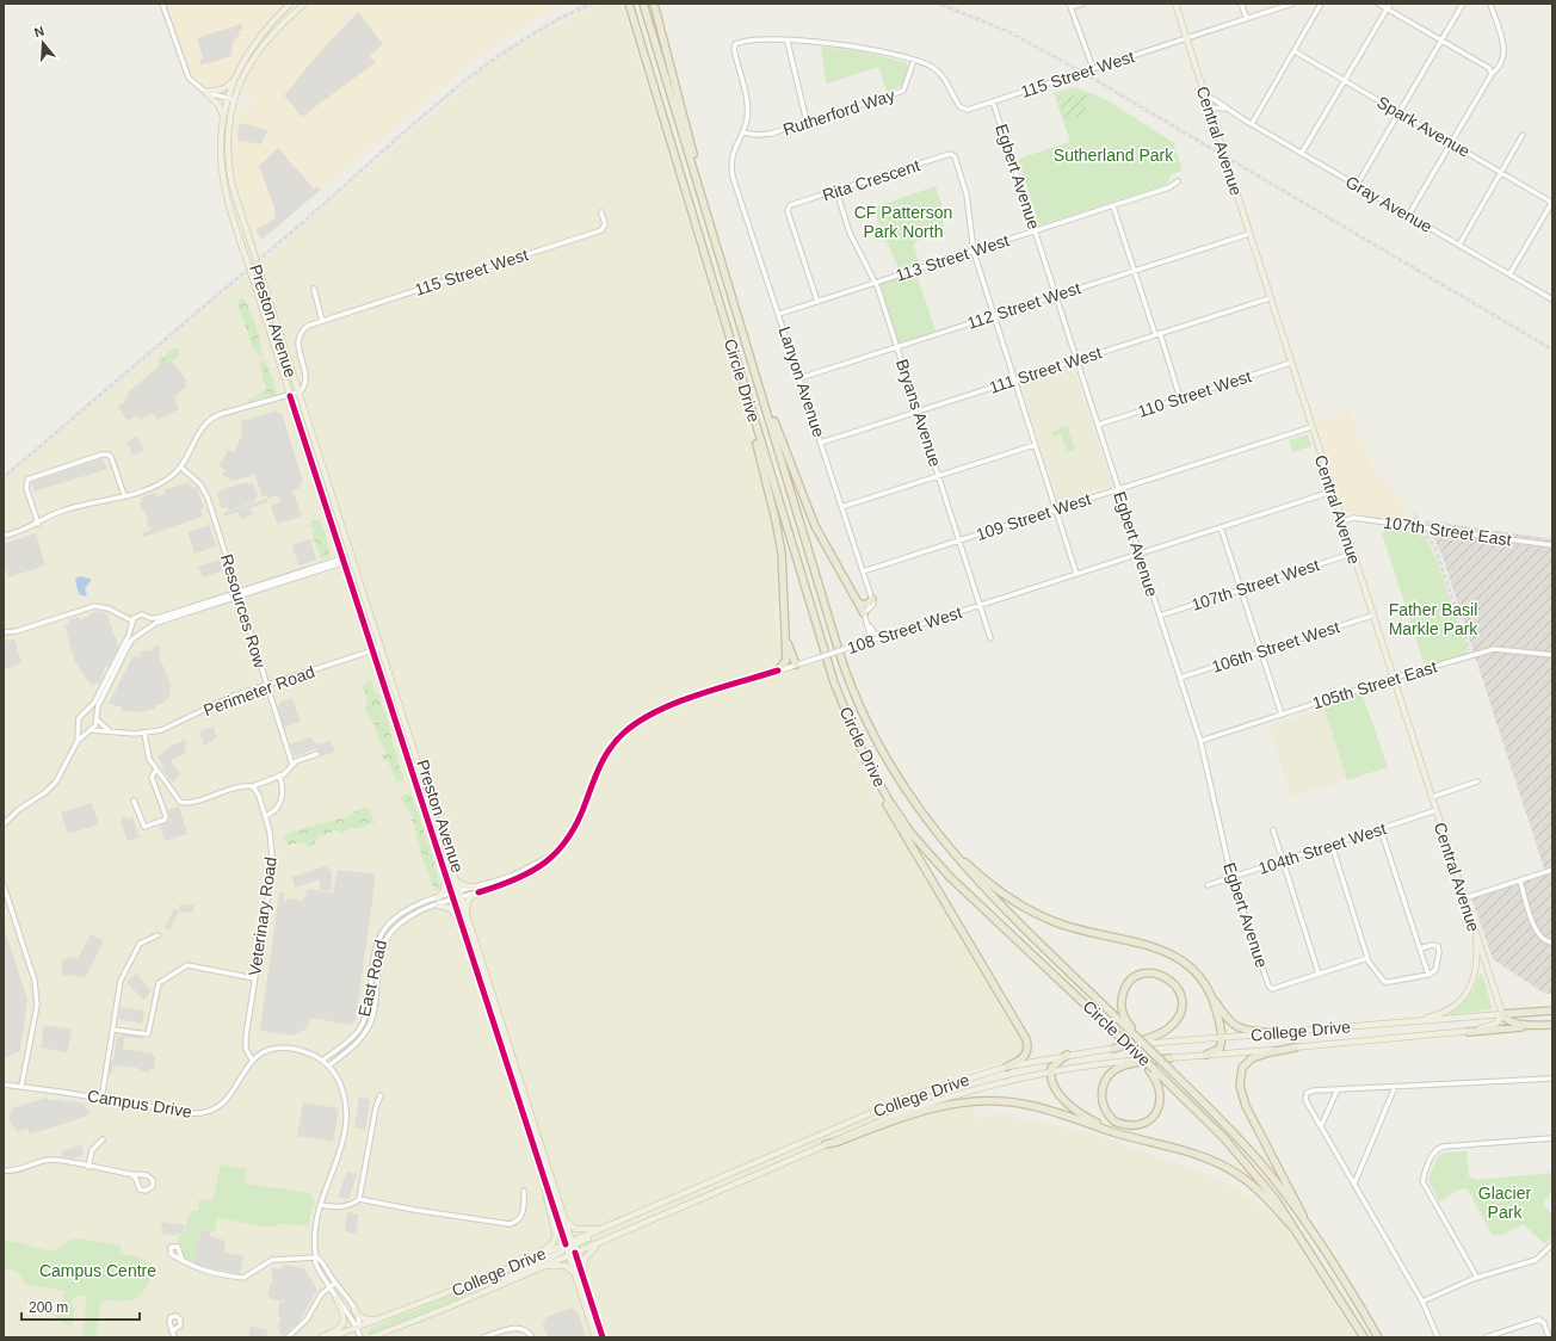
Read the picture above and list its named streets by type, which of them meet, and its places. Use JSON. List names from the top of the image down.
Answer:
{
  "streets": {
    "highway": ["Circle Drive", "College Drive"],
    "main road": ["Central Avenue", "Preston Avenue"],
    "street": [
      "115 Street West",
      "Rutherford Way",
      "Spark Avenue",
      "Egbert Avenue",
      "Rita Crescent",
      "Gray Avenue",
      "113 Street West",
      "112 Street West",
      "111 Street West",
      "Lanyon Avenue",
      "110 Street West",
      "Bryans Avenue",
      "109 Street West",
      "107th Street East",
      "107th Street West",
      "Resources Row",
      "108 Street West",
      "106th Street West",
      "105th Street East",
      "Perimeter Road",
      "104th Street West",
      "Veterinary Road",
      "East Road",
      "Campus Drive"
    ]
  },
  "crossings": [
    ["115 Street West", "Rutherford Way"],
    ["115 Street West", "Central Avenue"],
    ["115 Street West", "Egbert Avenue"],
    ["115 Street West", "Preston Avenue"],
    ["Rutherford Way", "Lanyon Avenue"],
    ["Central Avenue", "Gray Avenue"],
    ["Central Avenue", "112 Street West"],
    ["Central Avenue", "111 Street West"],
    ["Central Avenue", "110 Street West"],
    ["Central Avenue", "109 Street West"],
    ["Central Avenue", "107th Street East"],
    ["Central Avenue", "107th Street West"],
    ["Central Avenue", "108 Street West"],
    ["Central Avenue", "106th Street West"],
    ["Central Avenue", "105th Street East"],
    ["Central Avenue", "104th Street West"],
    ["Central Avenue", "College Drive"],
    ["Egbert Avenue", "113 Street West"],
    ["Egbert Avenue", "112 Street West"],
    ["Egbert Avenue", "111 Street West"],
    ["Egbert Avenue", "110 Street West"],
    ["Egbert Avenue", "109 Street West"],
    ["Egbert Avenue", "107th Street West"],
    ["Egbert Avenue", "108 Street West"],
    ["Egbert Avenue", "106th Street West"],
    ["Egbert Avenue", "105th Street East"],
    ["Egbert Avenue", "104th Street West"],
    ["Rita Crescent", "113 Street West"],
    ["Rita Crescent", "Bryans Avenue"],
    ["113 Street West", "Lanyon Avenue"],
    ["113 Street West", "Bryans Avenue"],
    ["112 Street West", "Lanyon Avenue"],
    ["112 Street West", "Bryans Avenue"],
    ["Preston Avenue", "108 Street West"],
    ["Preston Avenue", "Perimeter Road"],
    ["Preston Avenue", "East Road"],
    ["Preston Avenue", "College Drive"],
    ["111 Street West", "Lanyon Avenue"],
    ["111 Street West", "Bryans Avenue"],
    ["Lanyon Avenue", "109 Street West"],
    ["Bryans Avenue", "109 Street West"],
    ["Bryans Avenue", "108 Street West"],
    ["Resources Row", "Perimeter Road"],
    ["108 Street West", "East Road"],
    ["Veterinary Road", "Campus Drive"]
  ],
  "parks": [
    "Sutherland Park",
    "CF Patterson Park North",
    "Father Basil Markle Park",
    "Glacier Park",
    "Campus Centre"
  ],
  "scale_bar": "200 m",
  "north": "top"
}
